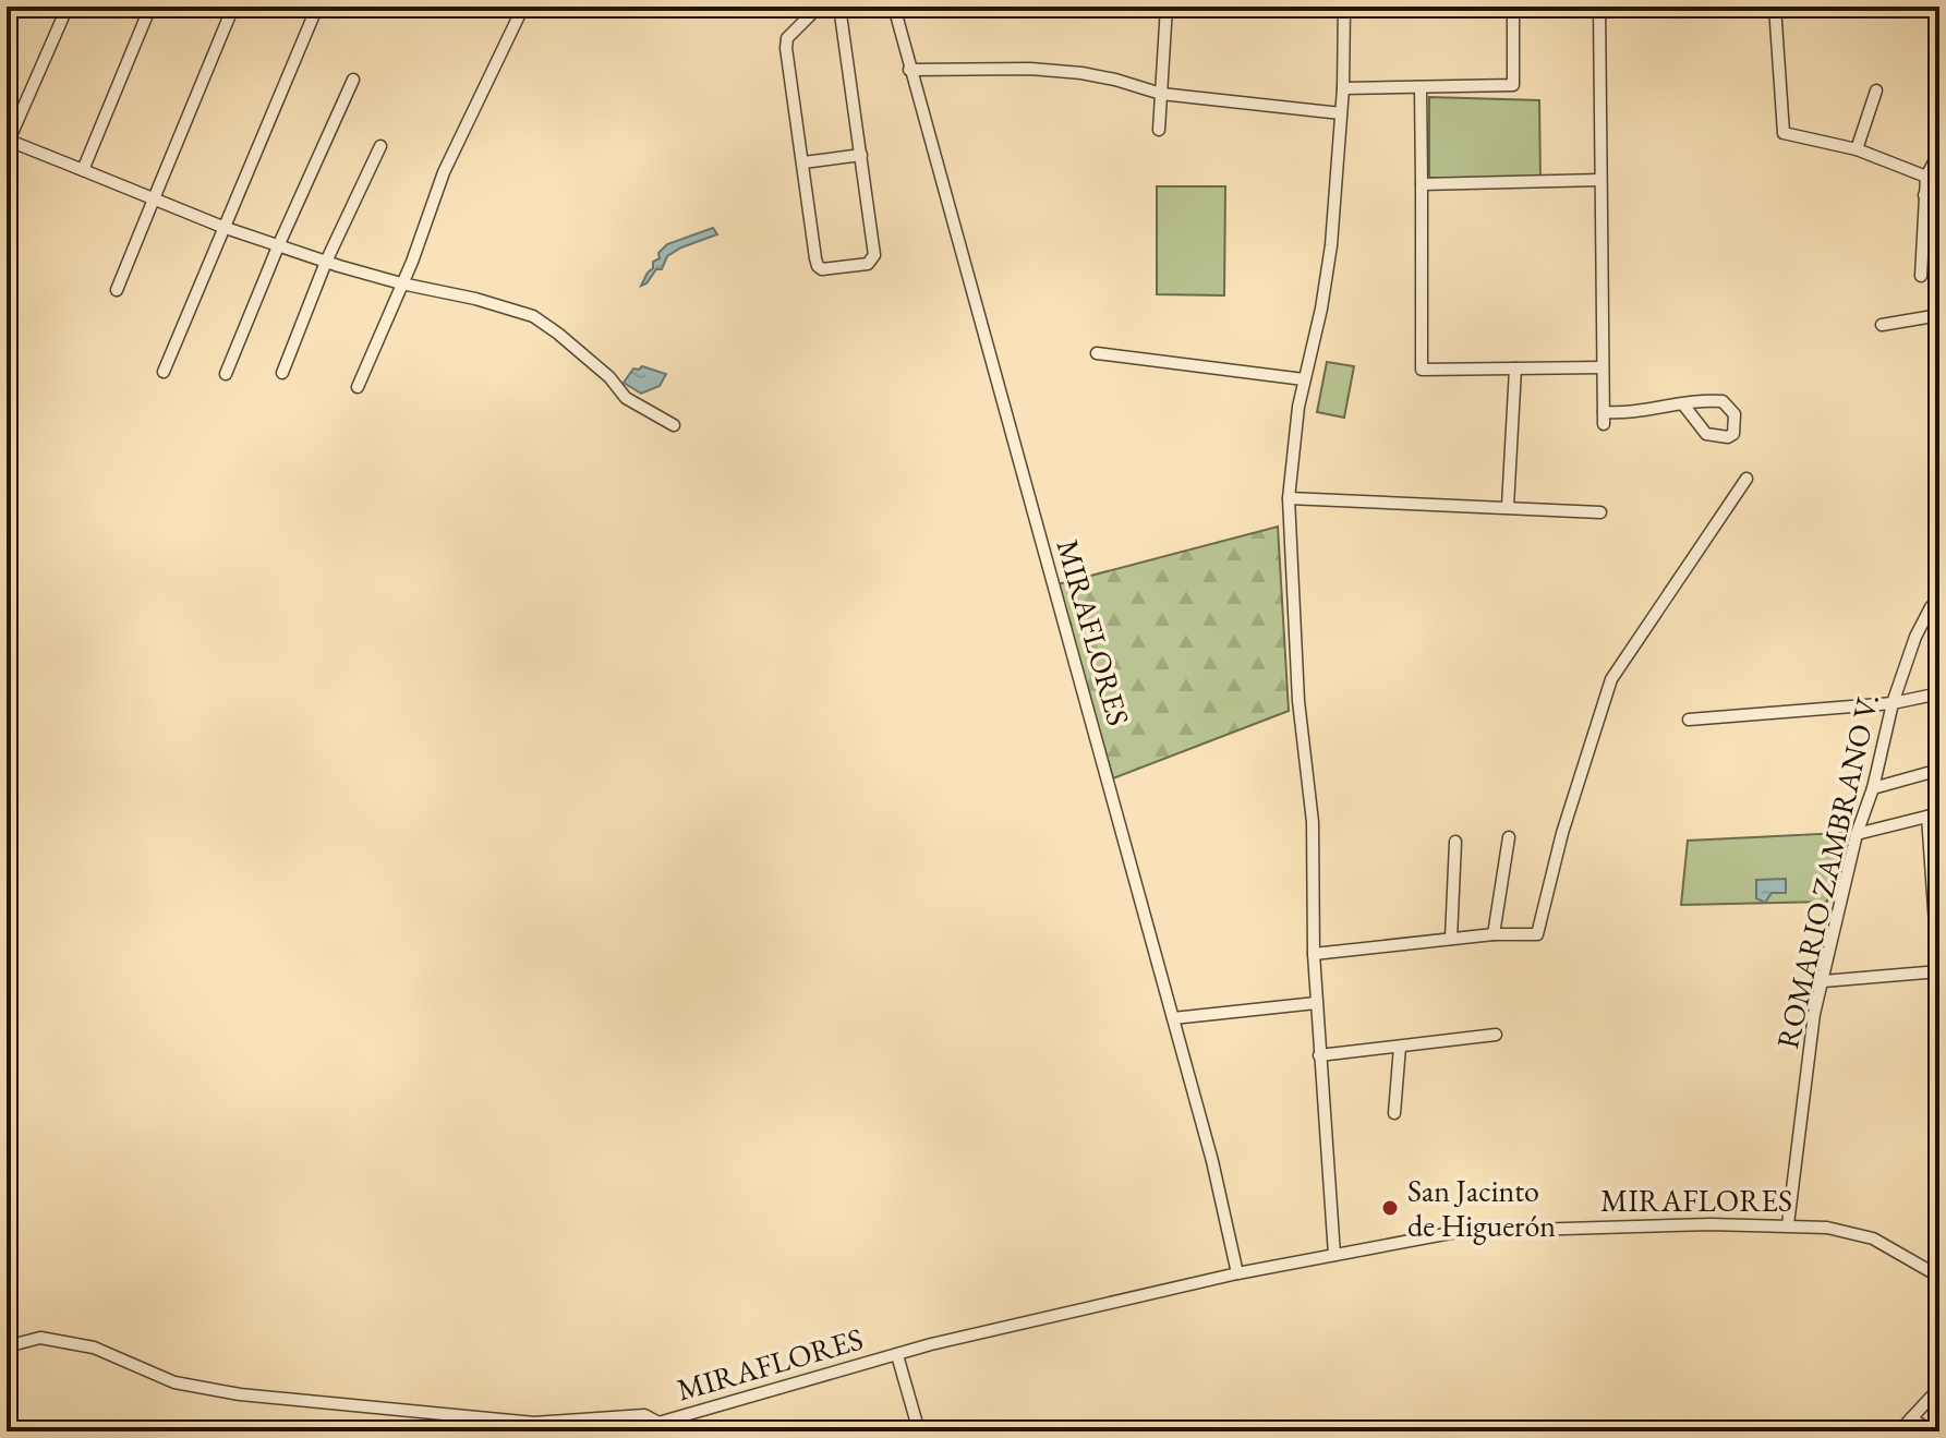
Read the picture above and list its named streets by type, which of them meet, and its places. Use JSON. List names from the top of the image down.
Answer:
{
  "streets": {
    "street": ["MIRAFLORES", "ROMARIO ZAMBRANO V."]
  },
  "crossings": [
    ["MIRAFLORES", "ROMARIO ZAMBRANO V."]
  ],
  "places": ["San Jacinto de Higuerón"]
}
